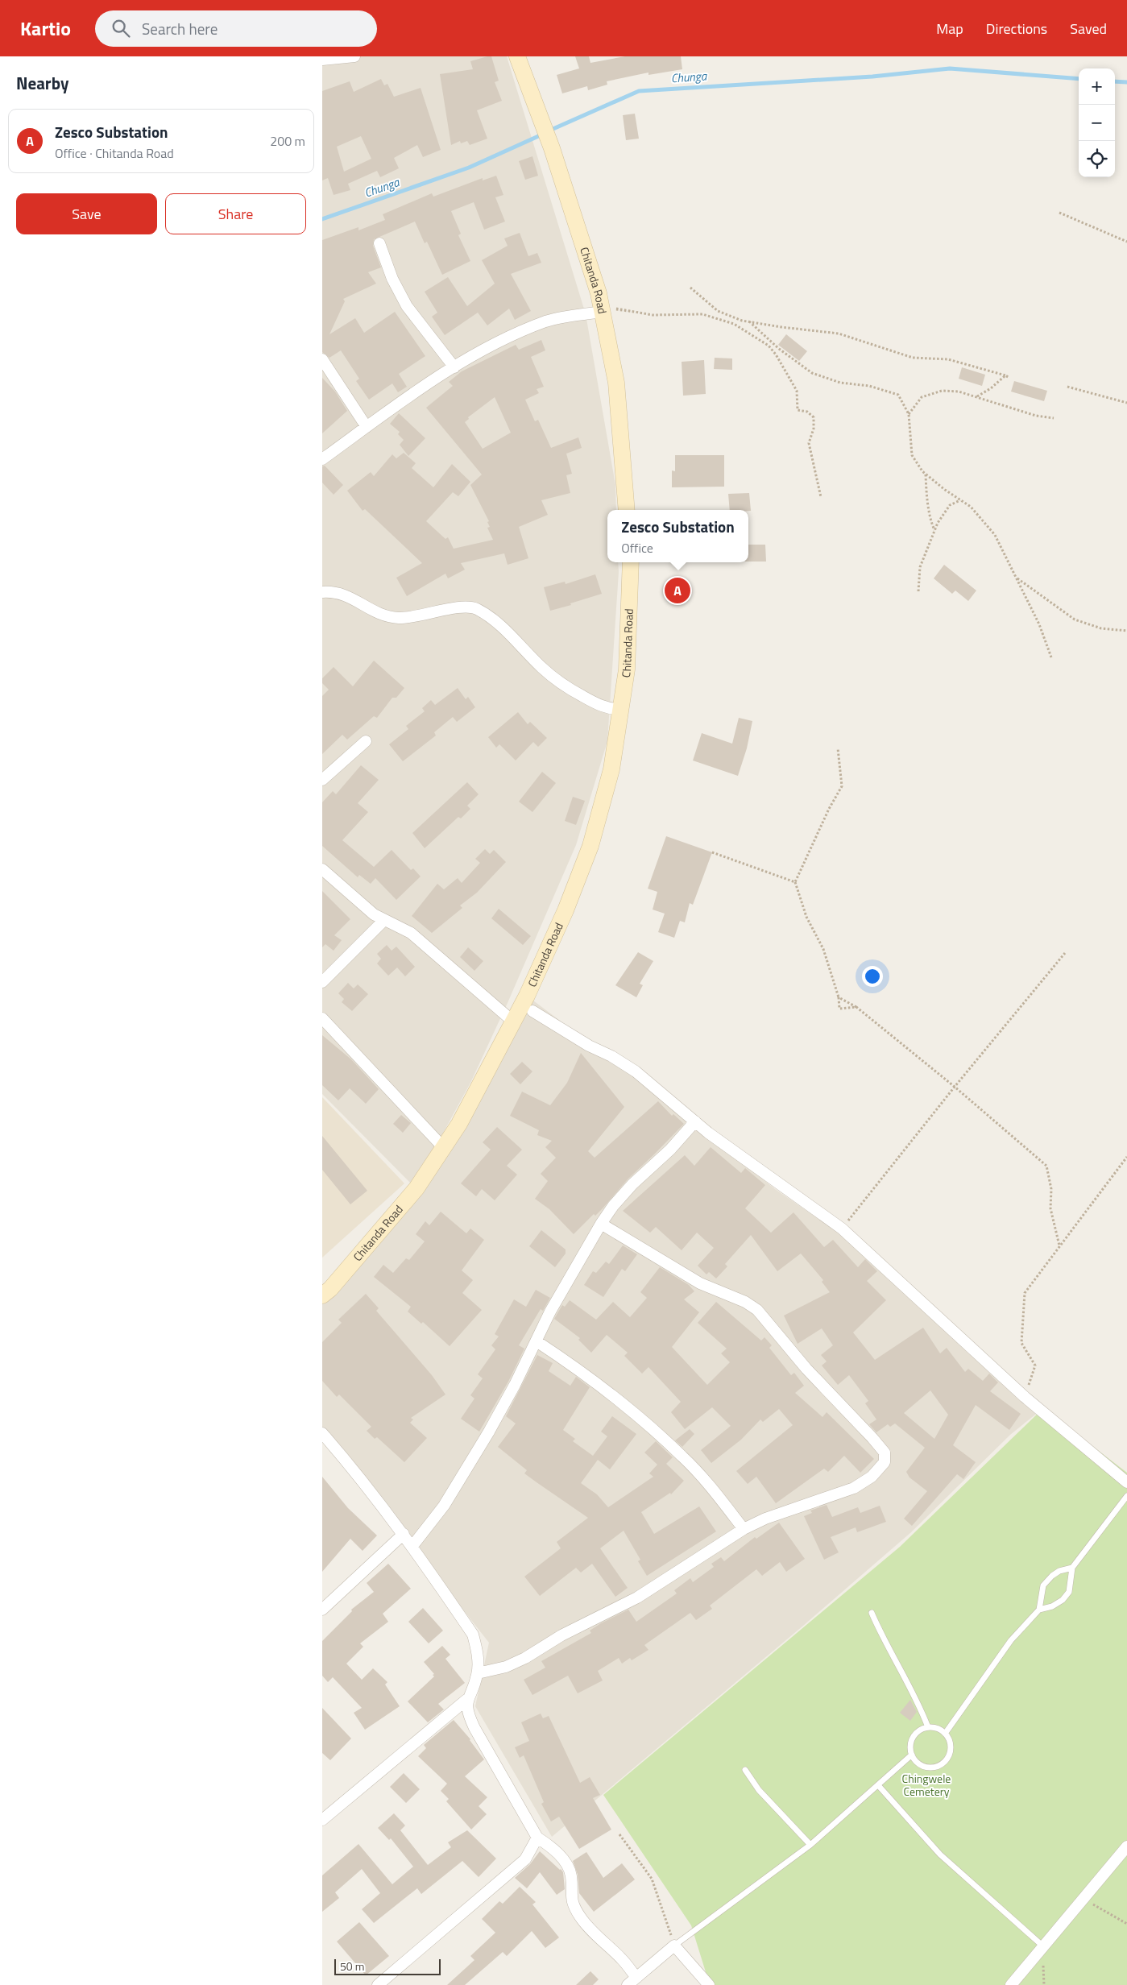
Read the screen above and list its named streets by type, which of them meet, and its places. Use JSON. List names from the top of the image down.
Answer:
{
  "streets": {
    "street": ["Chitanda Road"]
  },
  "water": ["Chunga"],
  "parks": ["Chingwele Cemetery"],
  "scale_bar": "50 m",
  "page": {
    "header": "Kartio",
    "search": "Search here",
    "nav": ["Map", "Directions", "Saved"],
    "heading": "Nearby",
    "map_buttons": ["+", "−"],
    "list": [
      {
        "mark": "A",
        "name": "Zesco Substation",
        "note": "Office · Chitanda Road",
        "value": "200 m"
      }
    ],
    "buttons": ["Save", "Share"],
    "popup": ["Zesco Substation", "Office"],
    "pins": "A",
    "scale": "50 m"
  }
}
